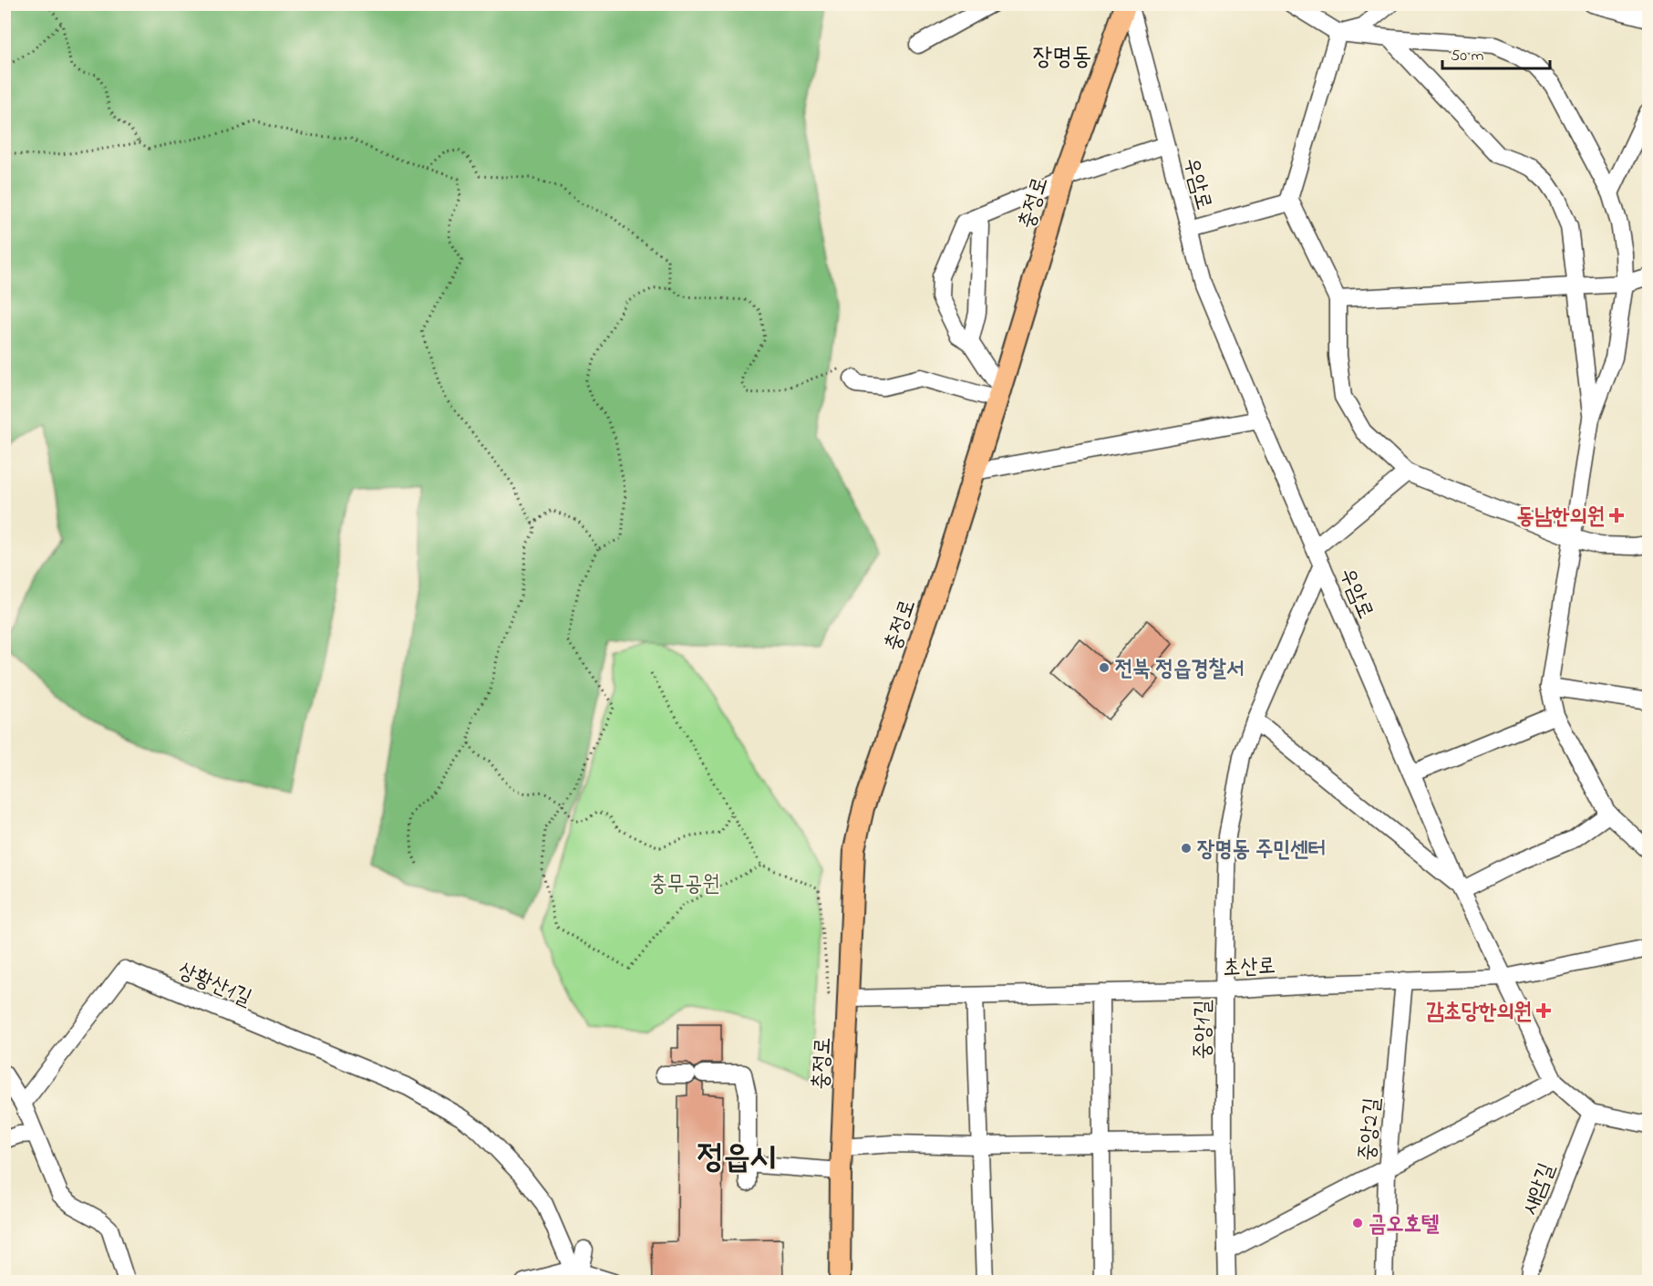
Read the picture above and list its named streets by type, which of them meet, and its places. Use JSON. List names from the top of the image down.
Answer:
{
  "streets": {
    "main road": ["충정로"],
    "street": [
      "우암로",
      "초산로",
      "상황산1길",
      "중앙1길",
      "중앙2길",
      "새암길"
    ]
  },
  "crossings": [
    ["우암로", "충정로"],
    ["우암로", "초산로"],
    ["우암로", "중앙1길"],
    ["우암로", "새암길"],
    ["충정로", "초산로"],
    ["초산로", "중앙1길"],
    ["초산로", "중앙2길"]
  ],
  "districts": ["장명동", "정읍시"],
  "parks": ["충무공원"],
  "places": {
    "health": ["동남한의원", "감초당한의원"],
    "other": ["전북 정읍경찰서", "장명동 주민센터", "금오호텔"]
  },
  "scale_bar": "50 m"
}
